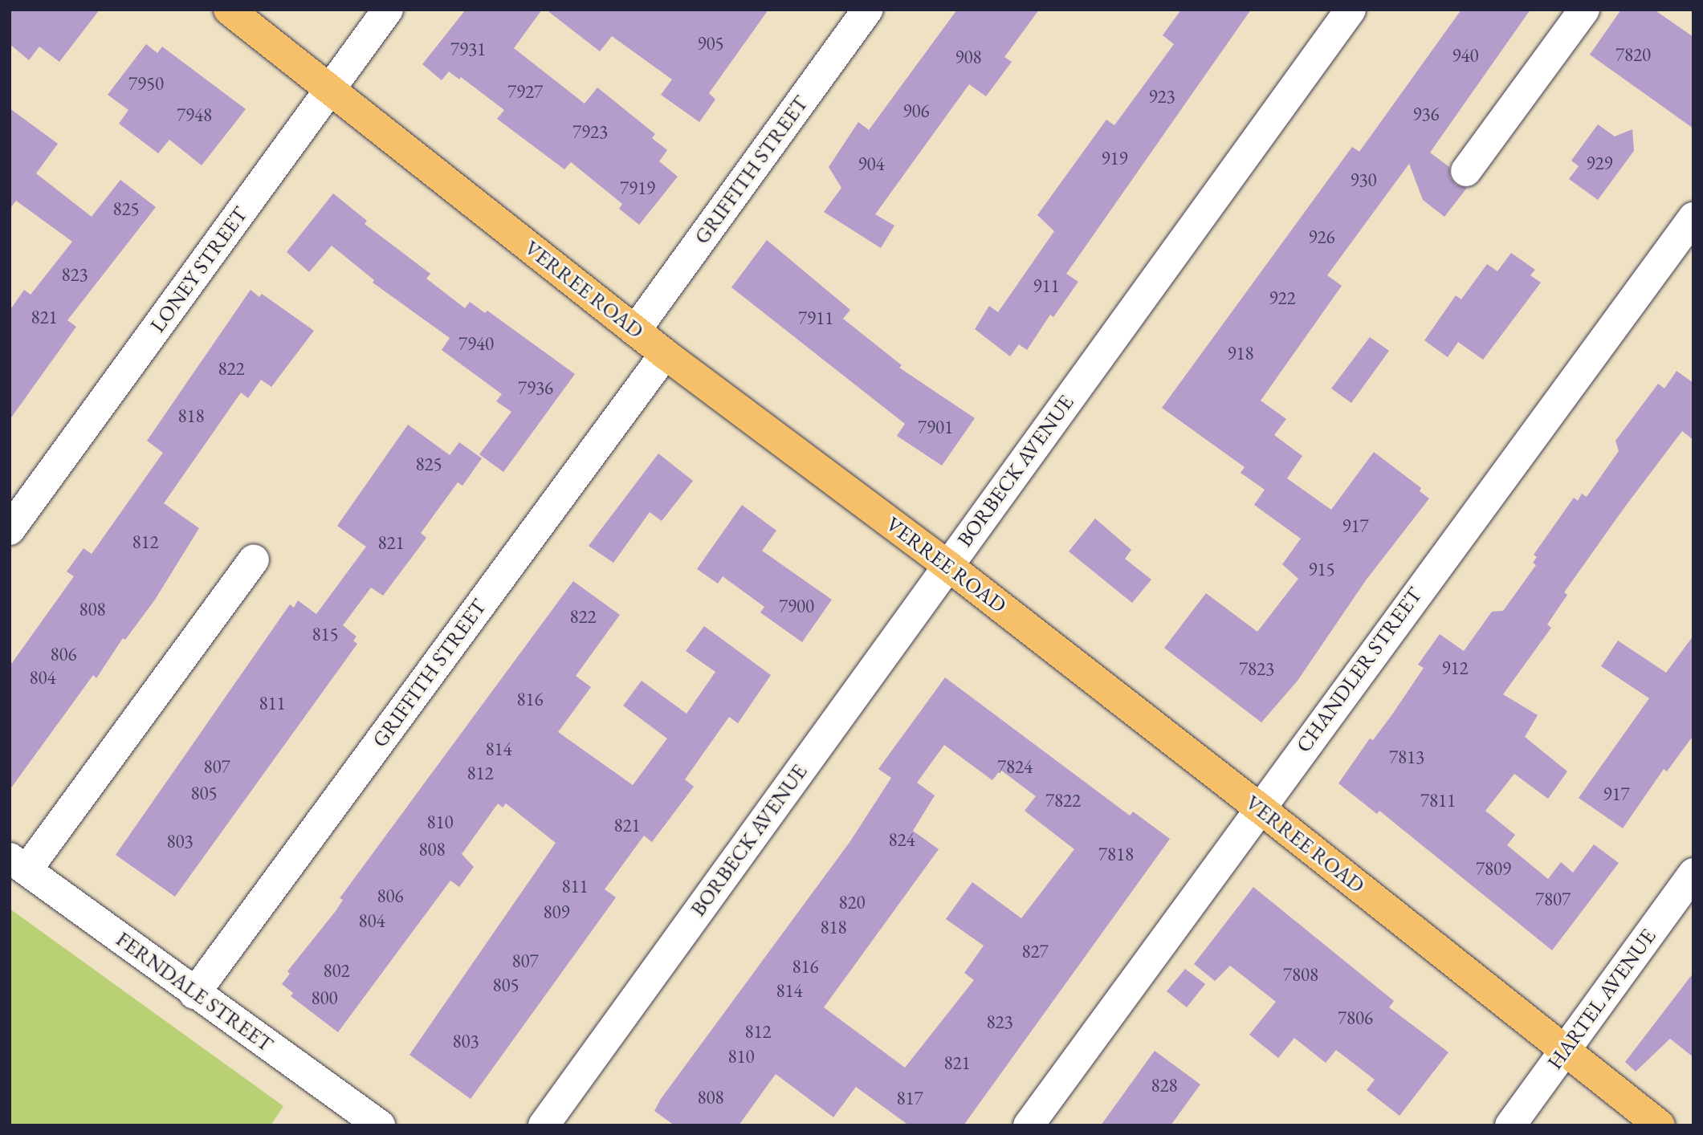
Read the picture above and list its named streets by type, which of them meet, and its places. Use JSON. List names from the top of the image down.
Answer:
{
  "streets": {
    "main road": ["VERREE ROAD"],
    "street": [
      "GRIFFITH STREET",
      "LONEY STREET",
      "BORBECK AVENUE",
      "CHANDLER STREET",
      "FERNDALE STREET",
      "HARTEL AVENUE"
    ]
  },
  "crossings": [
    ["GRIFFITH STREET", "VERREE ROAD"],
    ["GRIFFITH STREET", "FERNDALE STREET"],
    ["LONEY STREET", "VERREE ROAD"],
    ["VERREE ROAD", "BORBECK AVENUE"],
    ["VERREE ROAD", "CHANDLER STREET"],
    ["VERREE ROAD", "HARTEL AVENUE"]
  ],
  "house_numbers": [
    "905",
    "7931",
    "7820",
    "940",
    "908",
    "7950",
    "7927",
    "923",
    "906",
    "936",
    "7948",
    "7923",
    "919",
    "929",
    "904",
    "930",
    "7919",
    "825",
    "926",
    "823",
    "911",
    "922",
    "821",
    "7911",
    "7940",
    "918",
    "822",
    "7936",
    "818",
    "7901",
    "825",
    "917",
    "812",
    "821",
    "915",
    "7900",
    "808",
    "822",
    "815",
    "806",
    "912",
    "7823",
    "804",
    "816",
    "811",
    "814",
    "7813",
    "807",
    "7824",
    "812",
    "805",
    "917",
    "7822",
    "7811",
    "810",
    "821",
    "824",
    "803",
    "808",
    "7818",
    "7809",
    "811",
    "806",
    "7807",
    "820",
    "809",
    "804",
    "818",
    "827",
    "807",
    "816",
    "802",
    "7808",
    "805",
    "814",
    "800",
    "7806",
    "823",
    "812",
    "803",
    "810",
    "821",
    "828",
    "808",
    "817"
  ]
}
